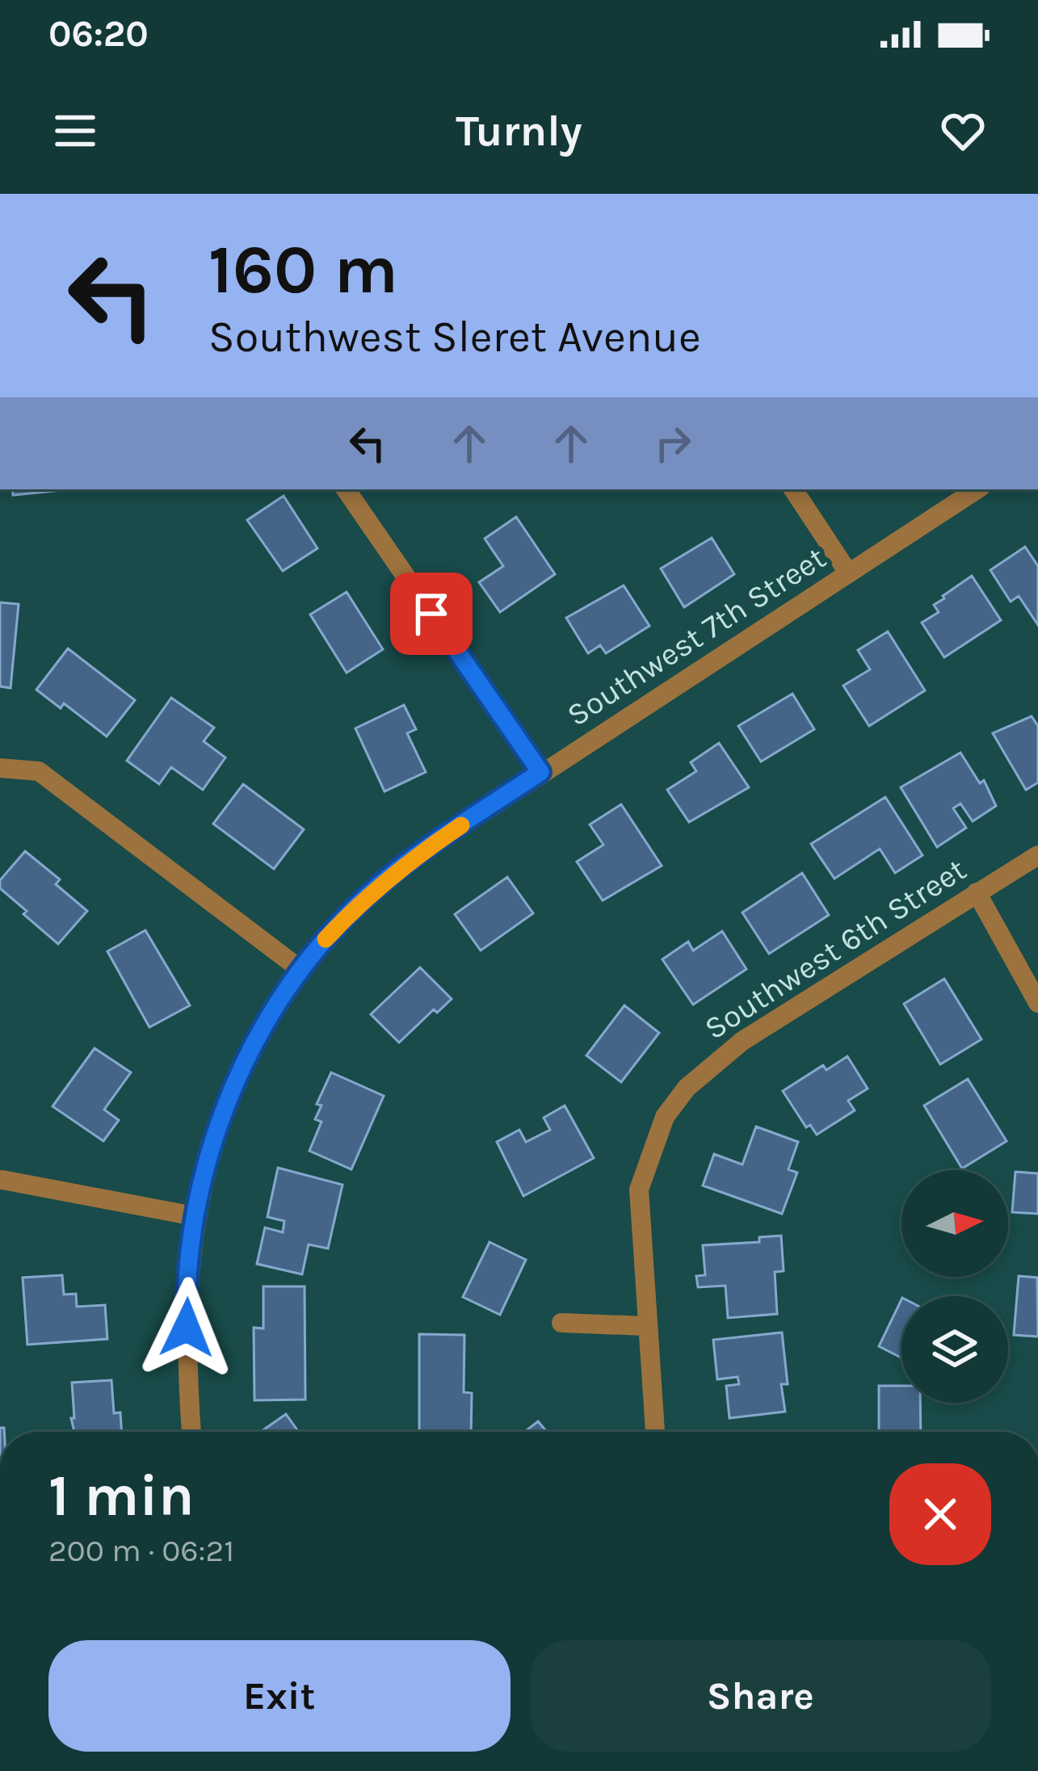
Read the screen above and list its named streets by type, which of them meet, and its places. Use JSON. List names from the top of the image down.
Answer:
{
  "streets": {
    "street": ["Southwest 7th Street", "Southwest 6th Street"]
  },
  "north": "right",
  "page": {
    "status": "06:20",
    "header": "Turnly",
    "turn": ["160 m", "Southwest Sleret Avenue"],
    "heading": ["1 min", "200 m · 06:21"],
    "buttons": ["Exit", "Share"]
  }
}
